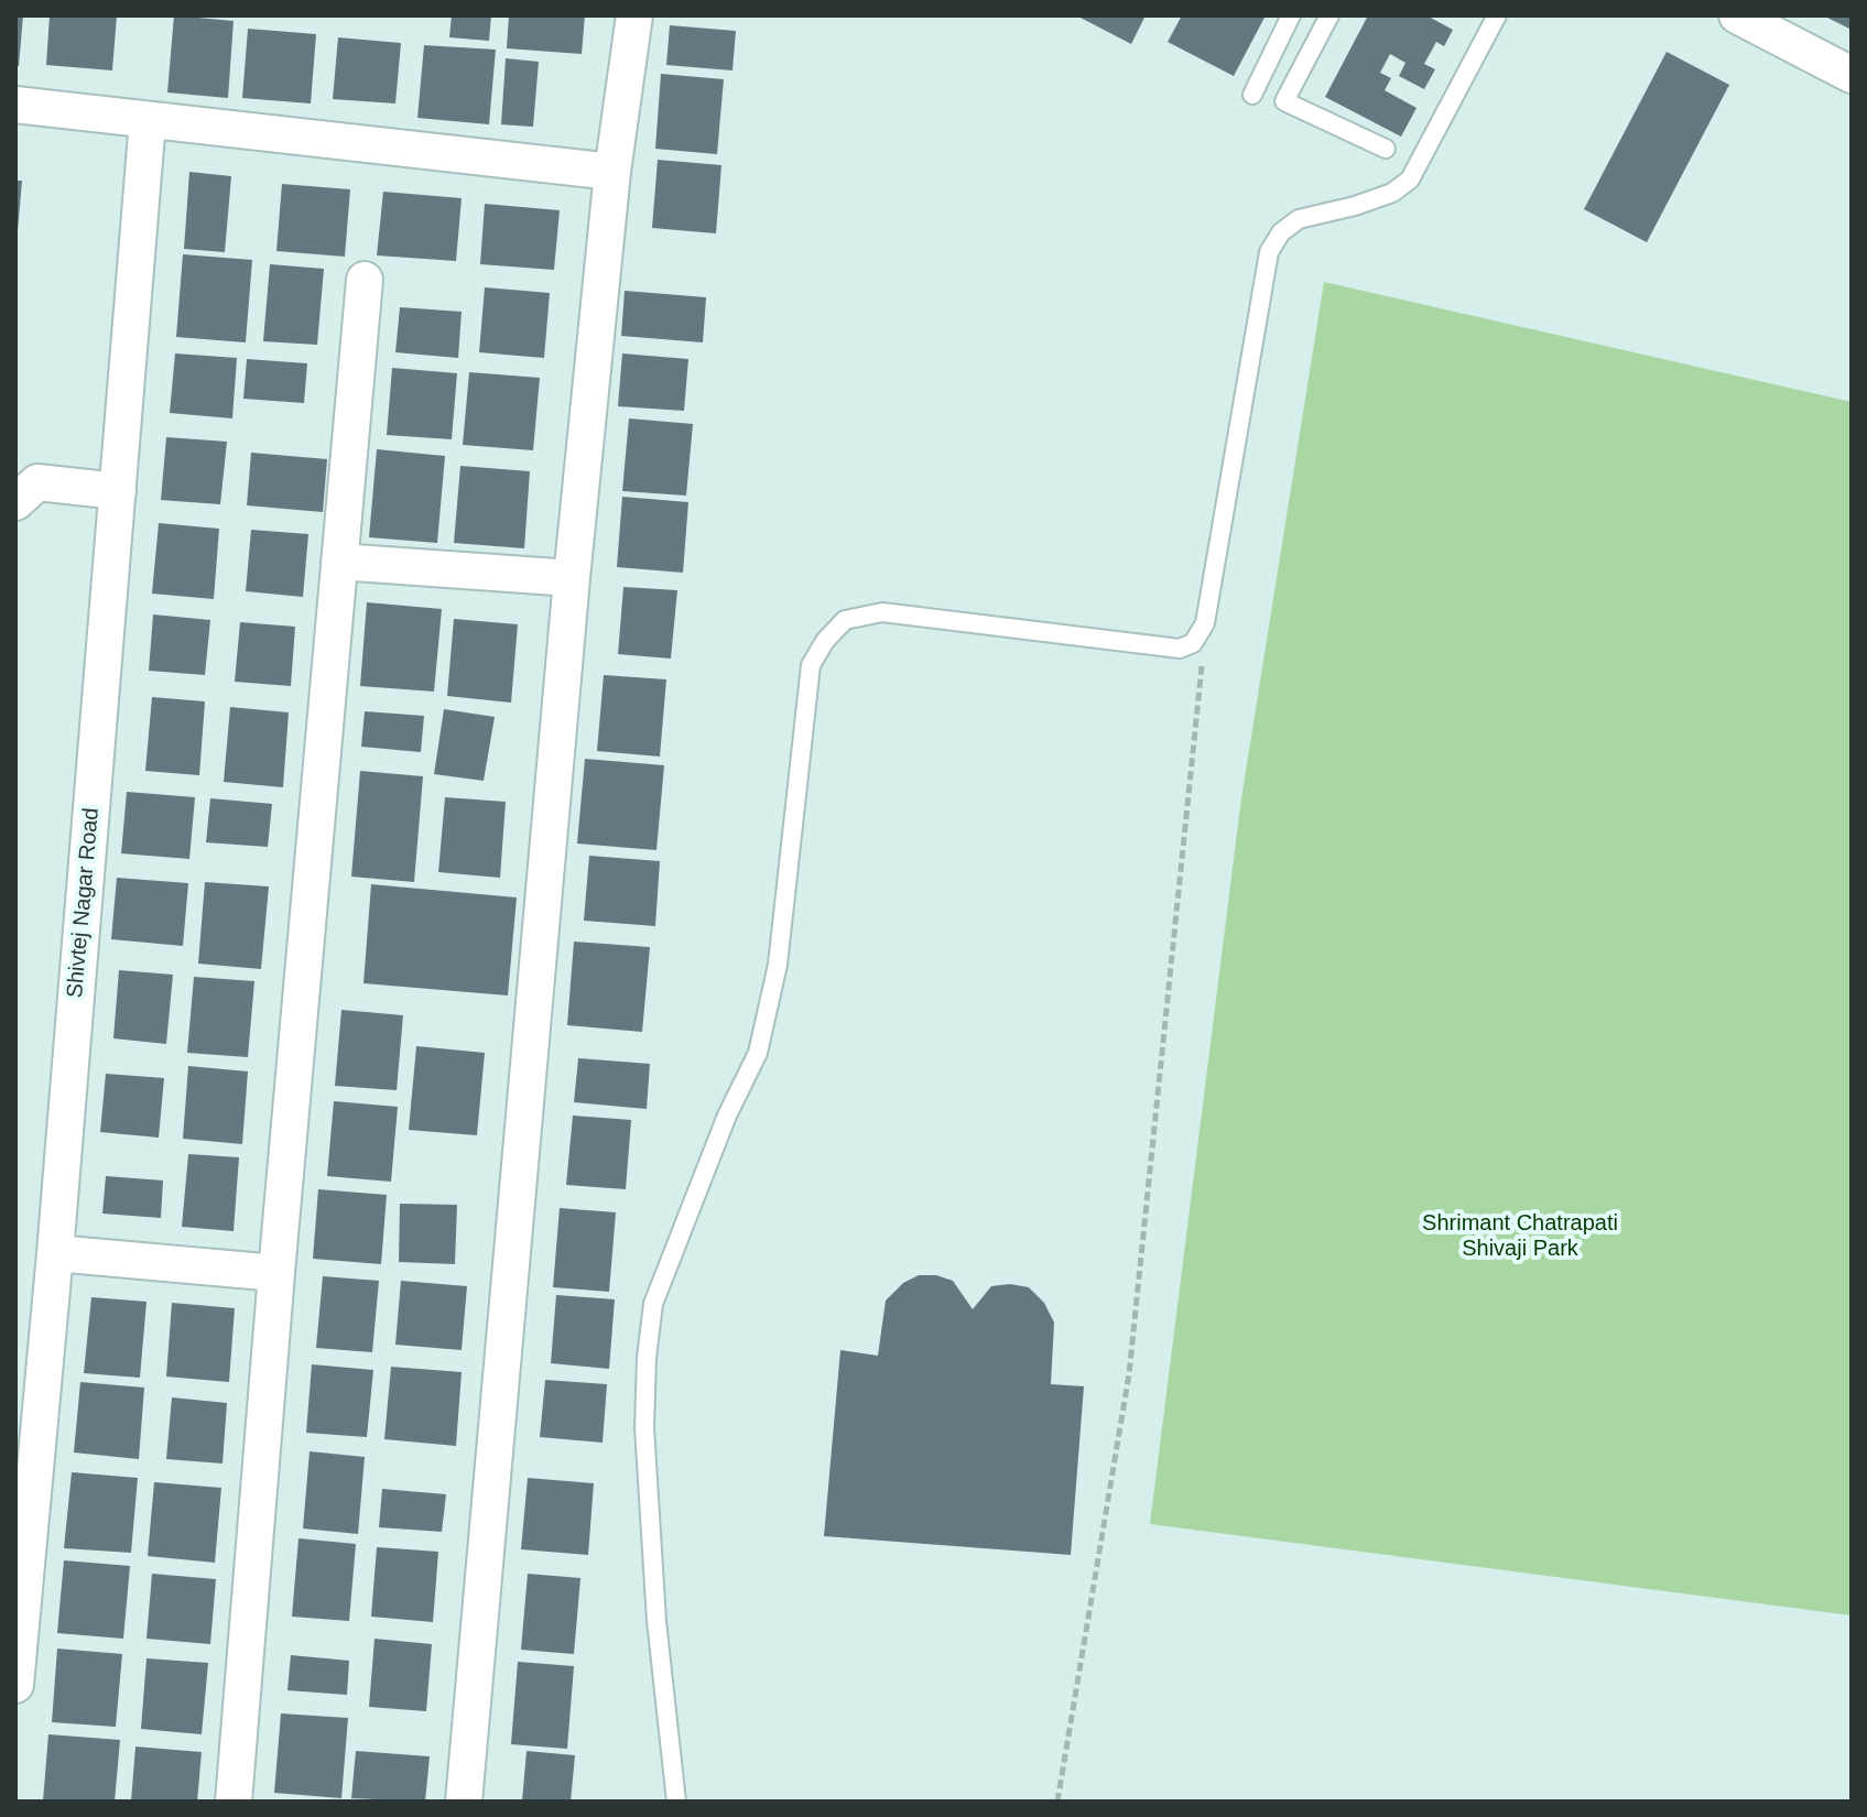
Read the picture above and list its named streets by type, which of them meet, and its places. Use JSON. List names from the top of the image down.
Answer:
{
  "streets": {
    "street": ["Shivtej Nagar Road"]
  },
  "parks": ["Shrimant Chatrapati Shivaji Park"]
}
